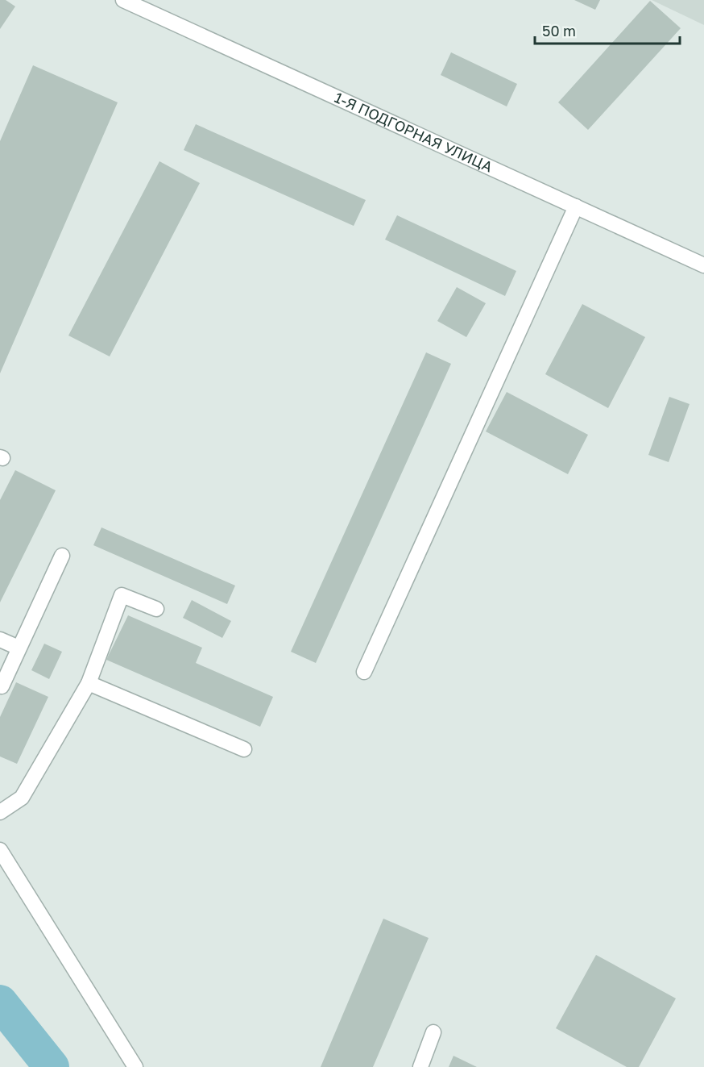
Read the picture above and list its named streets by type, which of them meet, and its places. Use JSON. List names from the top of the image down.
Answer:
{
  "streets": {
    "street": ["1-Я ПОДГОРНАЯ УЛИЦА"]
  },
  "scale_bar": "50 m"
}
